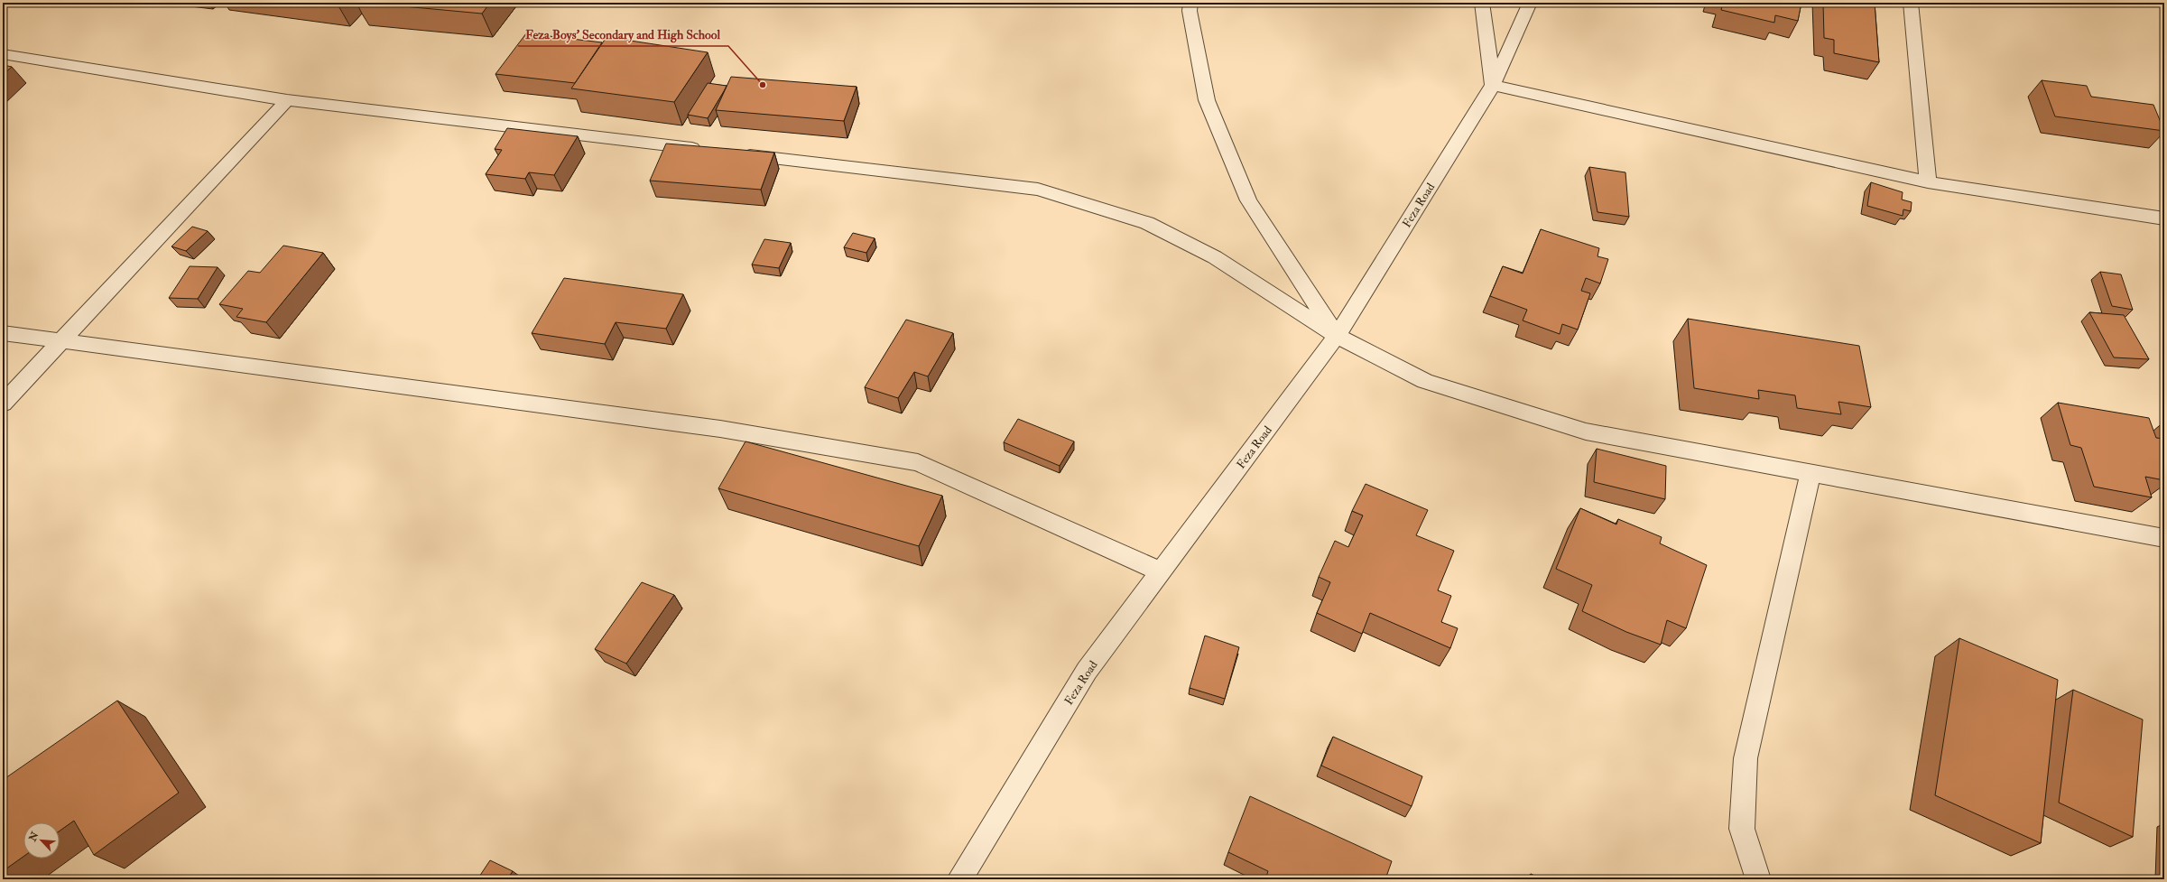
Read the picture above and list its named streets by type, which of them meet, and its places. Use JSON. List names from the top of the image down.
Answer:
{
  "streets": {
    "street": ["Feza Road"]
  },
  "places": ["Feza Boys' Secondary and High School"],
  "north": "top left"
}
